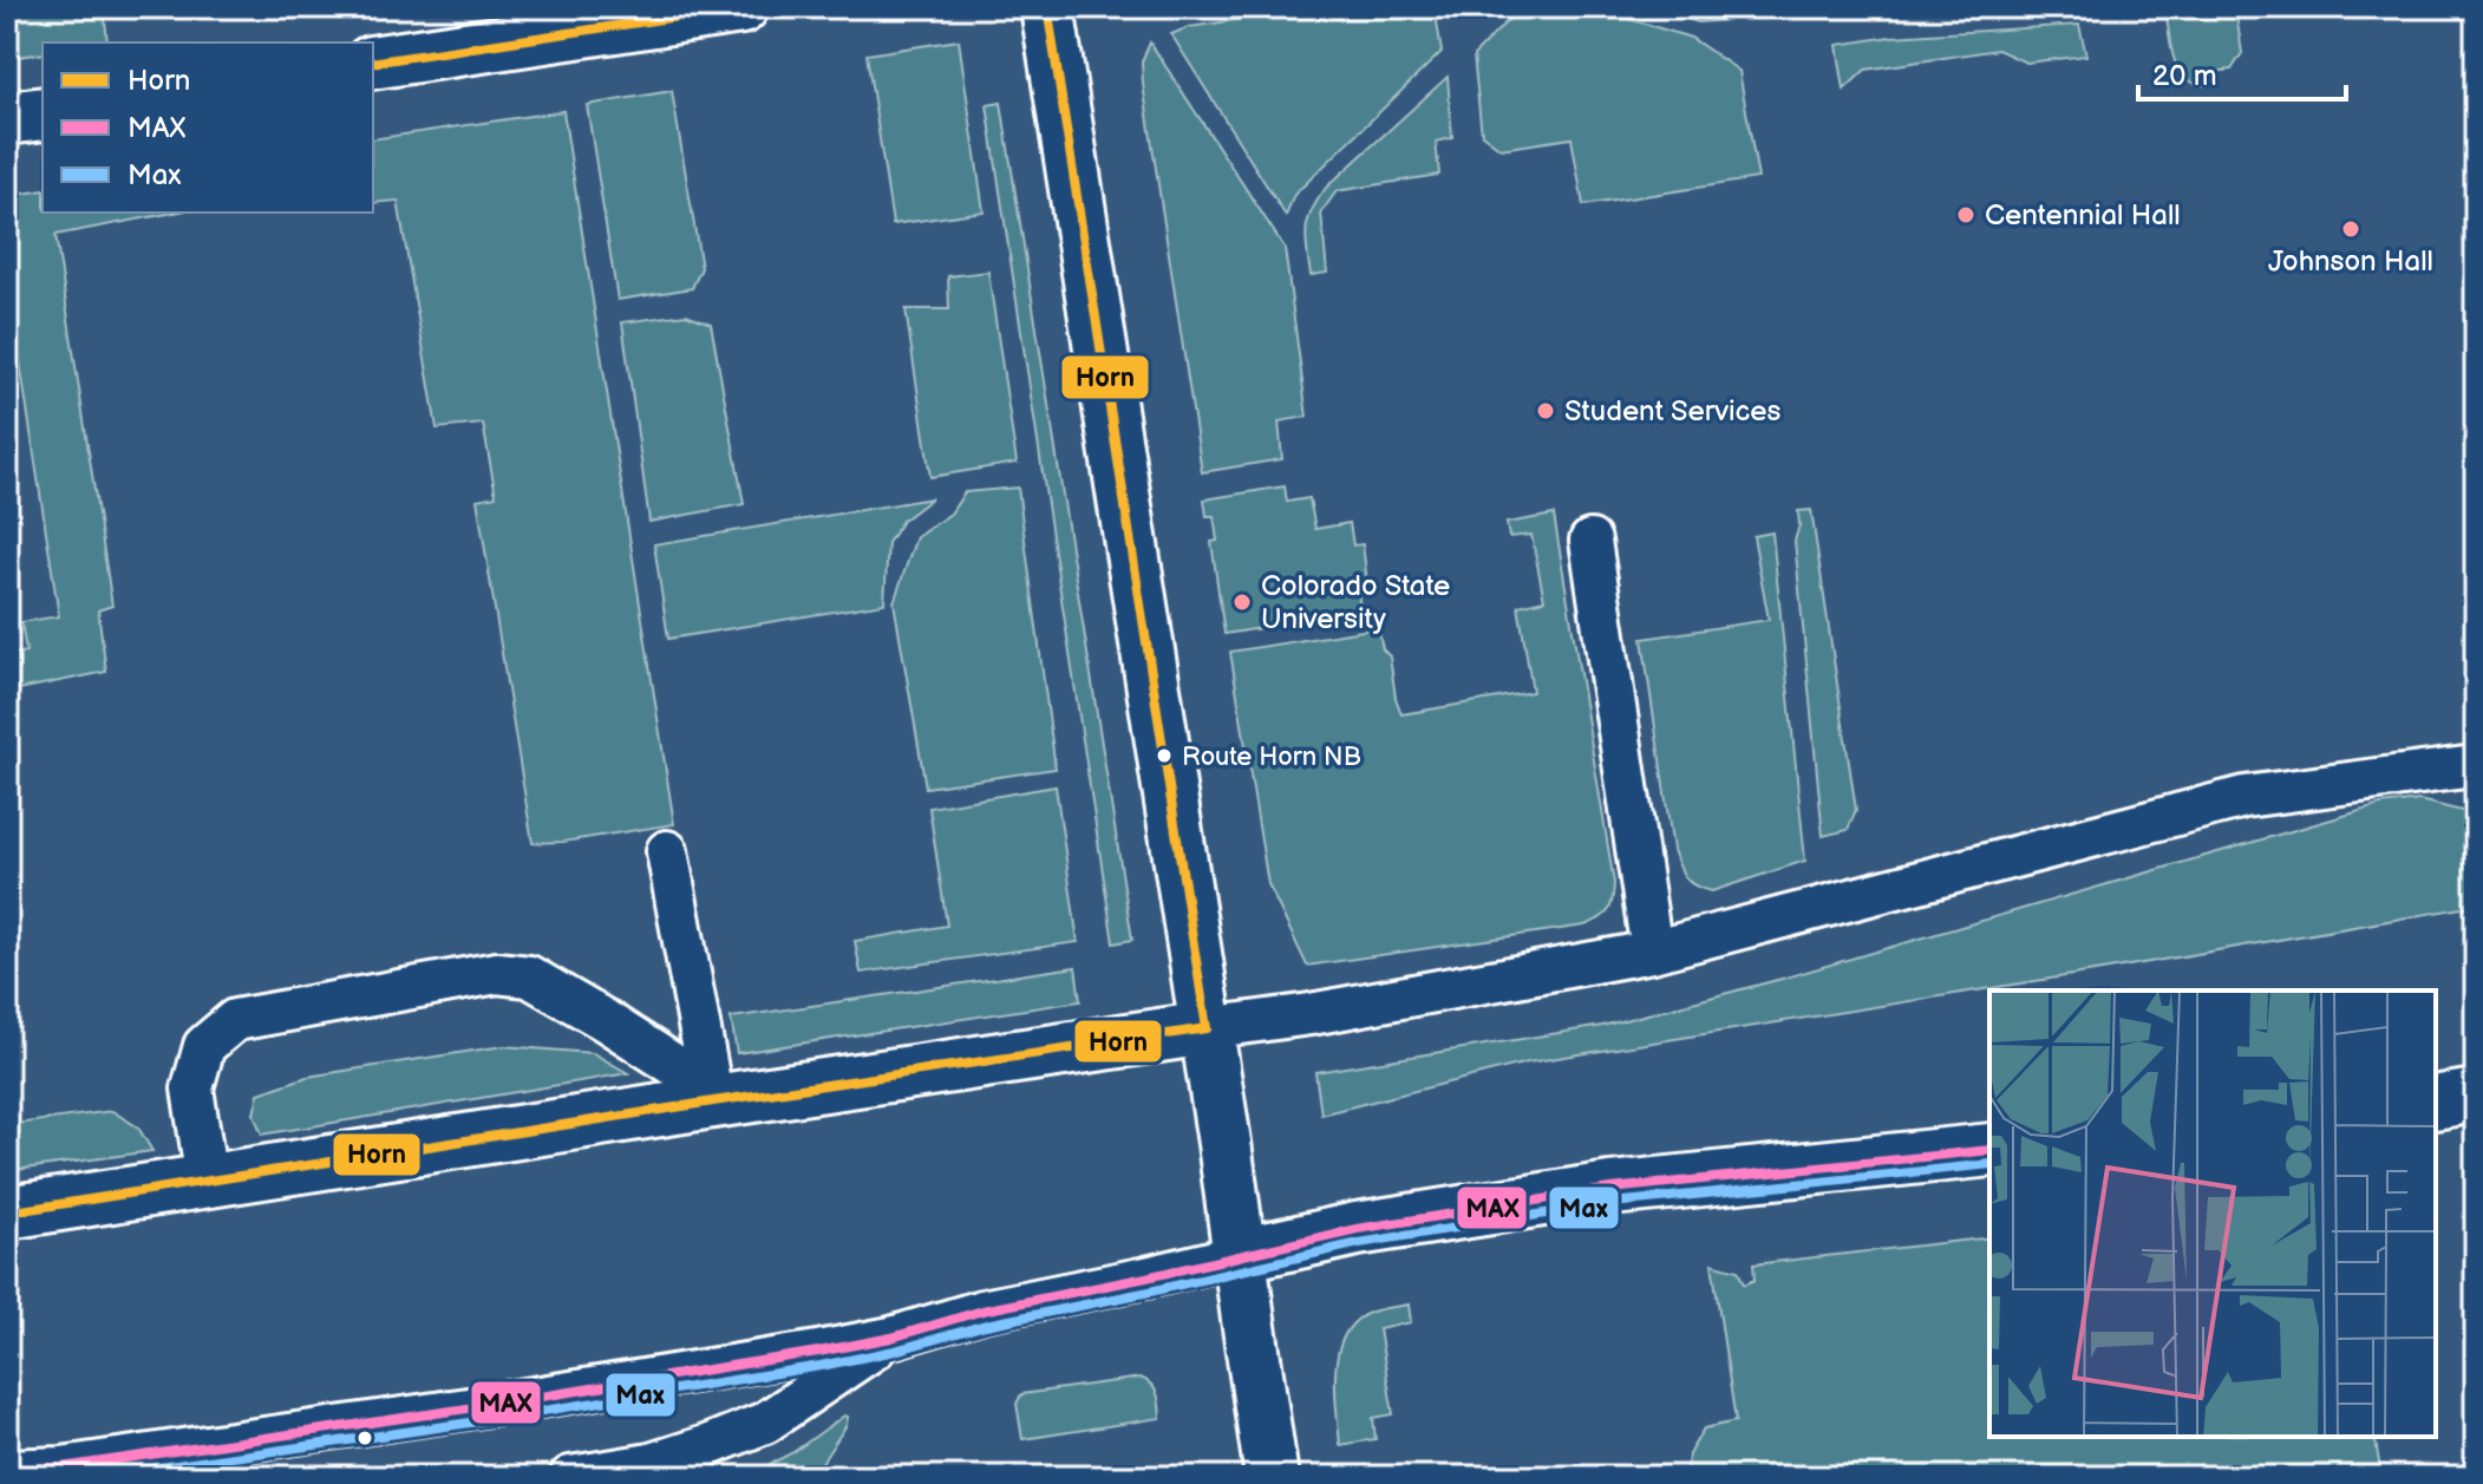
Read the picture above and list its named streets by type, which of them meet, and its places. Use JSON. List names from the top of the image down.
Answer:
{
  "places": [
    "Centennial Hall",
    "Johnson Hall",
    "Student Services",
    "Colorado State University",
    "Route Horn NB"
  ],
  "lines": ["transit line Horn", "transit line MAX", "transit line Max"],
  "legend": ["Horn", "MAX", "Max"],
  "scale_bar": "20 m"
}
